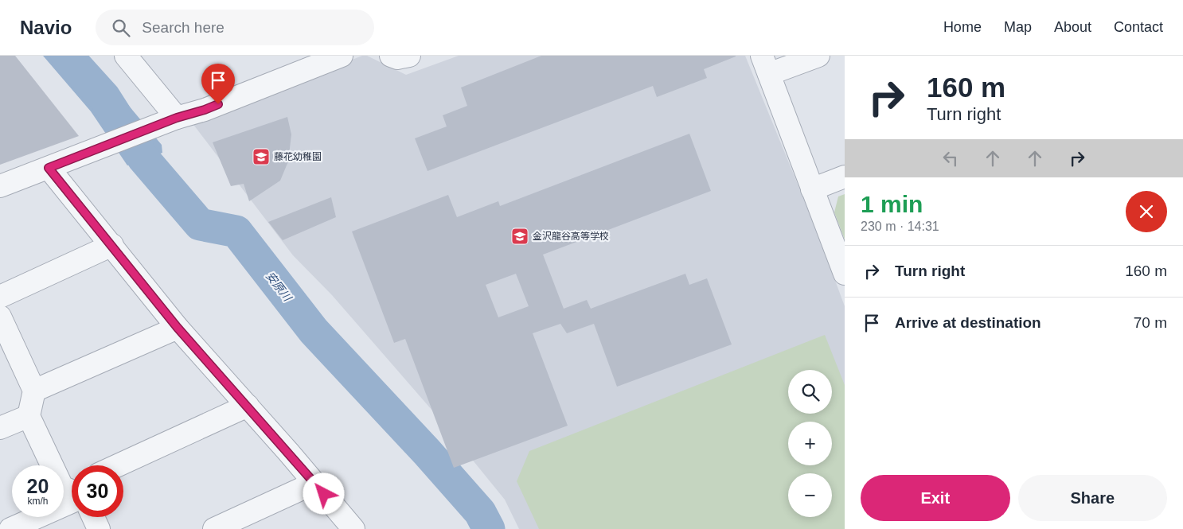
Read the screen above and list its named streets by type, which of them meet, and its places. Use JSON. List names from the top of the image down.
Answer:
{
  "water": ["安原川"],
  "places": {
    "school or university": ["藤花幼稚園", "金沢龍谷高等学校"]
  },
  "page": {
    "header": "Navio",
    "search": "Search here",
    "nav": [
      "Home",
      "Map",
      "About",
      "Contact"
    ],
    "turn": ["160 m", "Turn right"],
    "heading": ["1 min", "230 m · 14:31"],
    "list": [
      {
        "name": "Turn right",
        "value": "160 m"
      },
      {
        "name": "Arrive at destination",
        "value": "70 m"
      }
    ],
    "map_buttons": ["+", "−"],
    "speed": "20 km/h",
    "limit": "30",
    "buttons": ["Exit", "Share"]
  }
}
